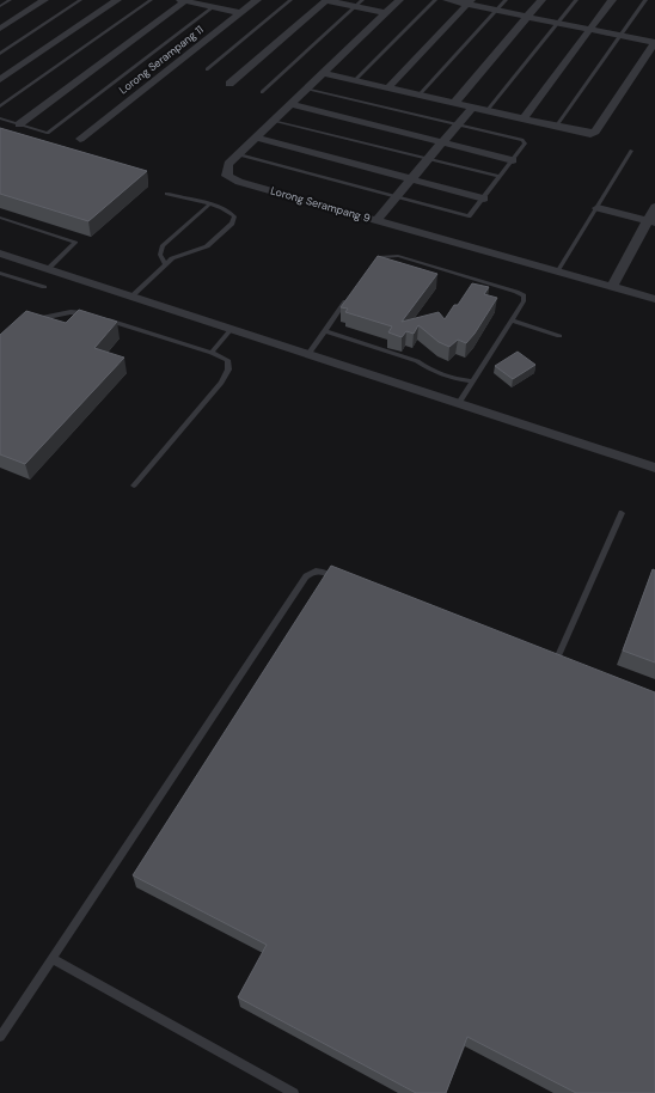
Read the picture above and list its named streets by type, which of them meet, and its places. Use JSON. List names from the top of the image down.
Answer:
{
  "streets": {
    "street": ["Lorong Serampang 11", "Lorong Serampang 9"]
  }
}
